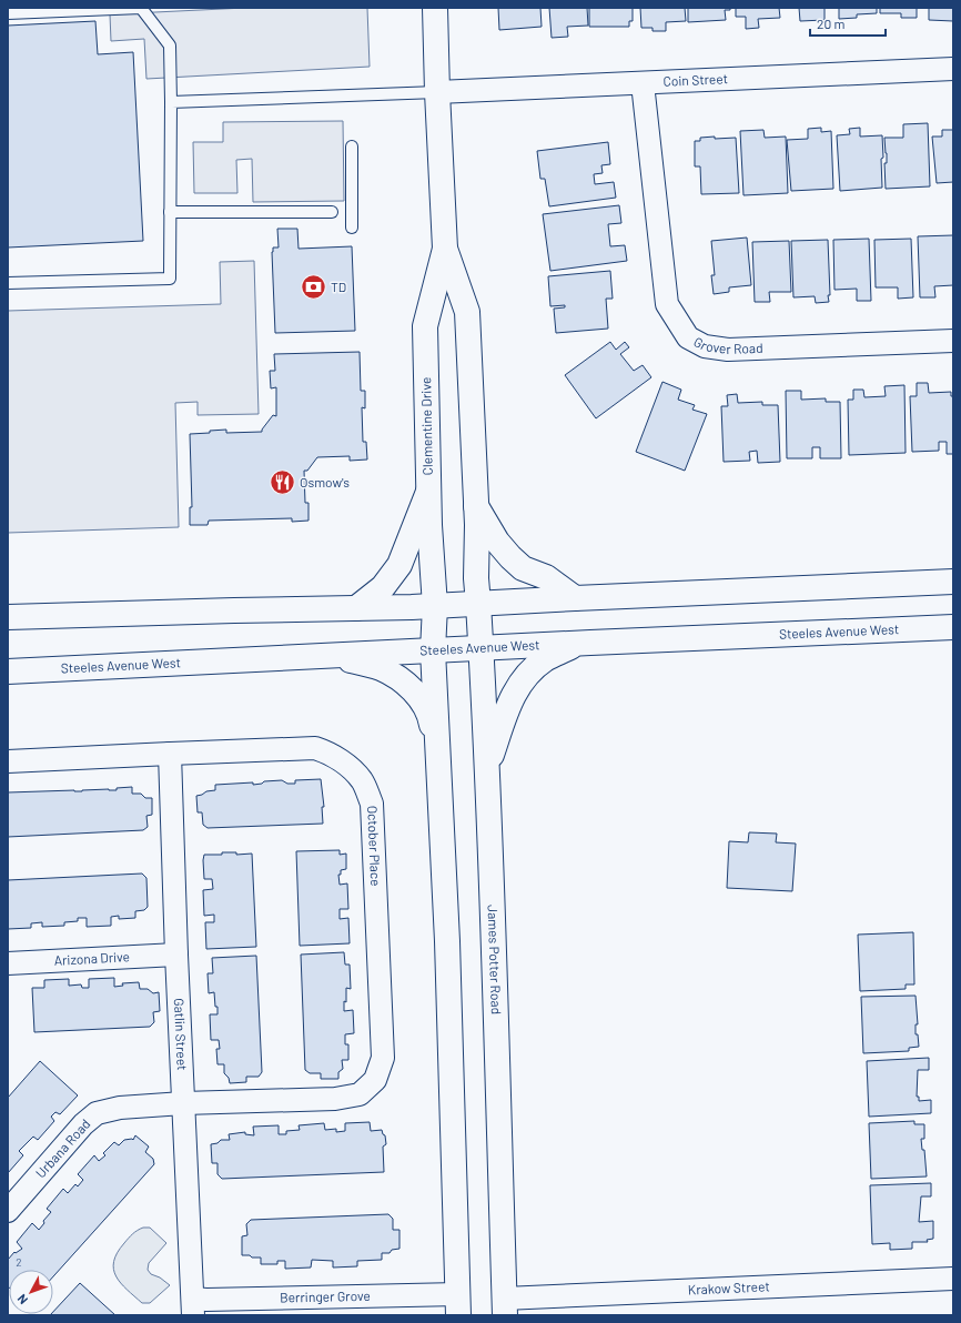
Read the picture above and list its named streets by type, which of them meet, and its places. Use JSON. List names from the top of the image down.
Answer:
{
  "streets": {
    "main road": ["Clementine Drive", "Steeles Avenue West", "James Potter Road"],
    "street": [
      "Coin Street",
      "Grover Road",
      "October Place",
      "Arizona Drive",
      "Gatlin Street",
      "Urbana Road",
      "Krakow Street",
      "Berringer Grove"
    ]
  },
  "crossings": [
    ["Coin Street", "Grover Road"],
    ["Coin Street", "Clementine Drive"],
    ["Clementine Drive", "James Potter Road"],
    ["Steeles Avenue West", "James Potter Road"],
    ["October Place", "Gatlin Street"],
    ["October Place", "Urbana Road"],
    ["Arizona Drive", "Gatlin Street"],
    ["James Potter Road", "Krakow Street"],
    ["Gatlin Street", "Urbana Road"],
    ["Gatlin Street", "Berringer Grove"]
  ],
  "places": {
    "bank": ["TD"],
    "restaurant": ["Osmow's"]
  },
  "house_numbers": ["2"],
  "scale_bar": "20 m",
  "north": "bottom left"
}
